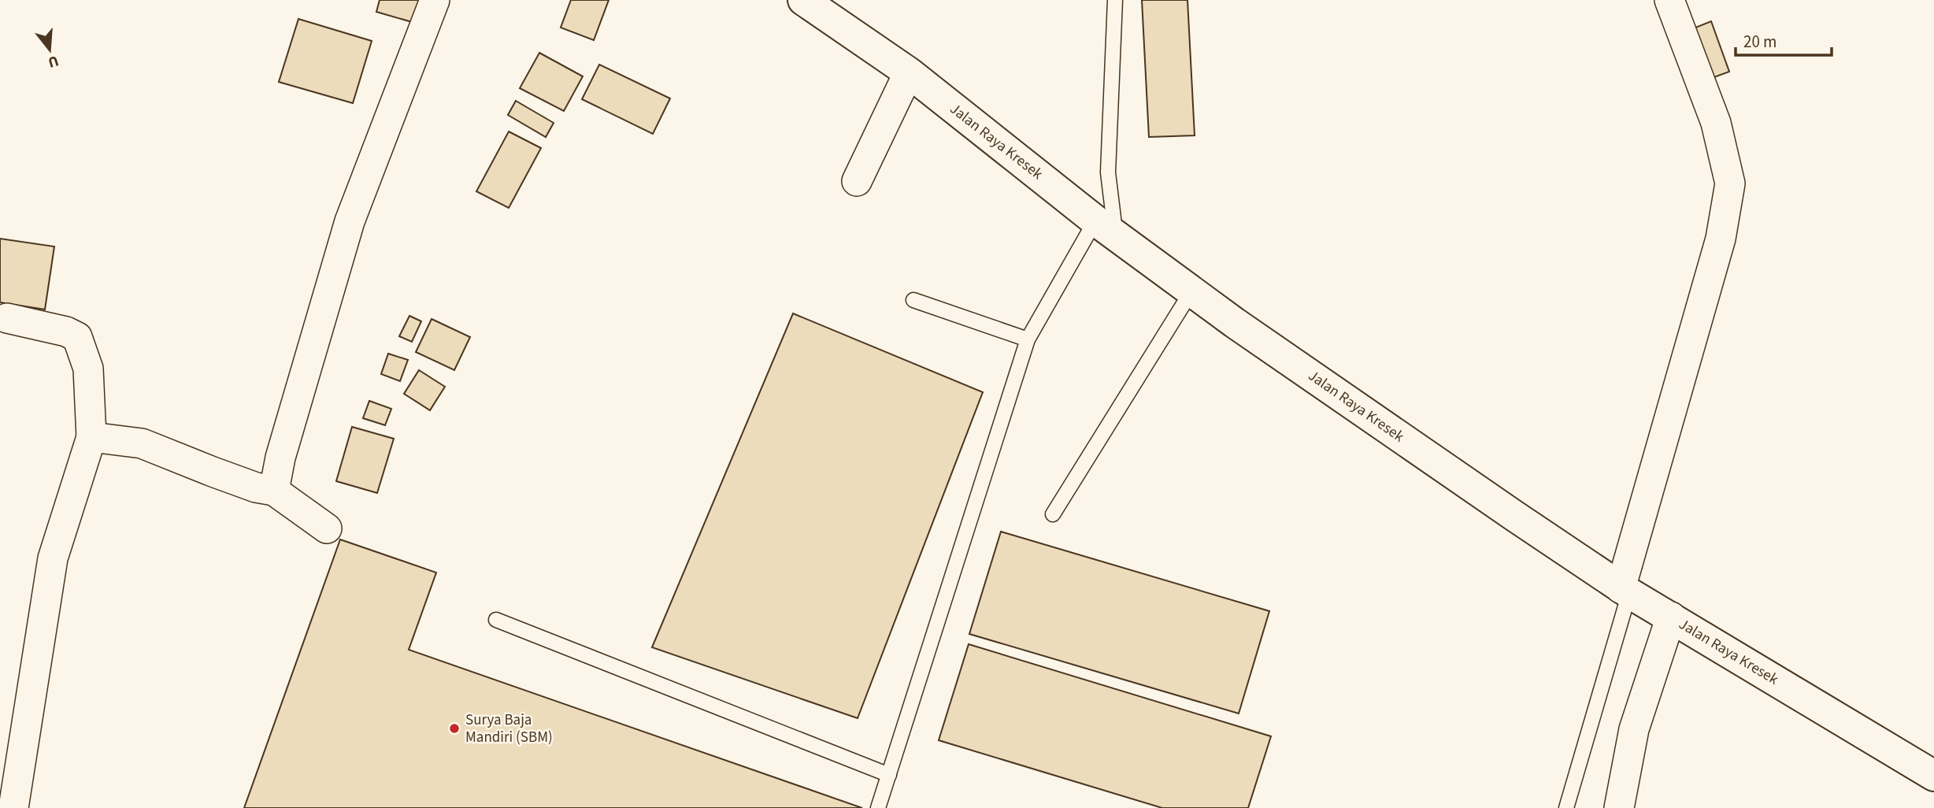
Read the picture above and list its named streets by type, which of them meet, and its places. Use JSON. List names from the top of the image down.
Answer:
{
  "streets": {
    "main road": ["Jalan Raya Kresek"]
  },
  "places": ["Surya Baja Mandiri (SBM)"],
  "scale_bar": "20 m",
  "north": "bottom"
}
